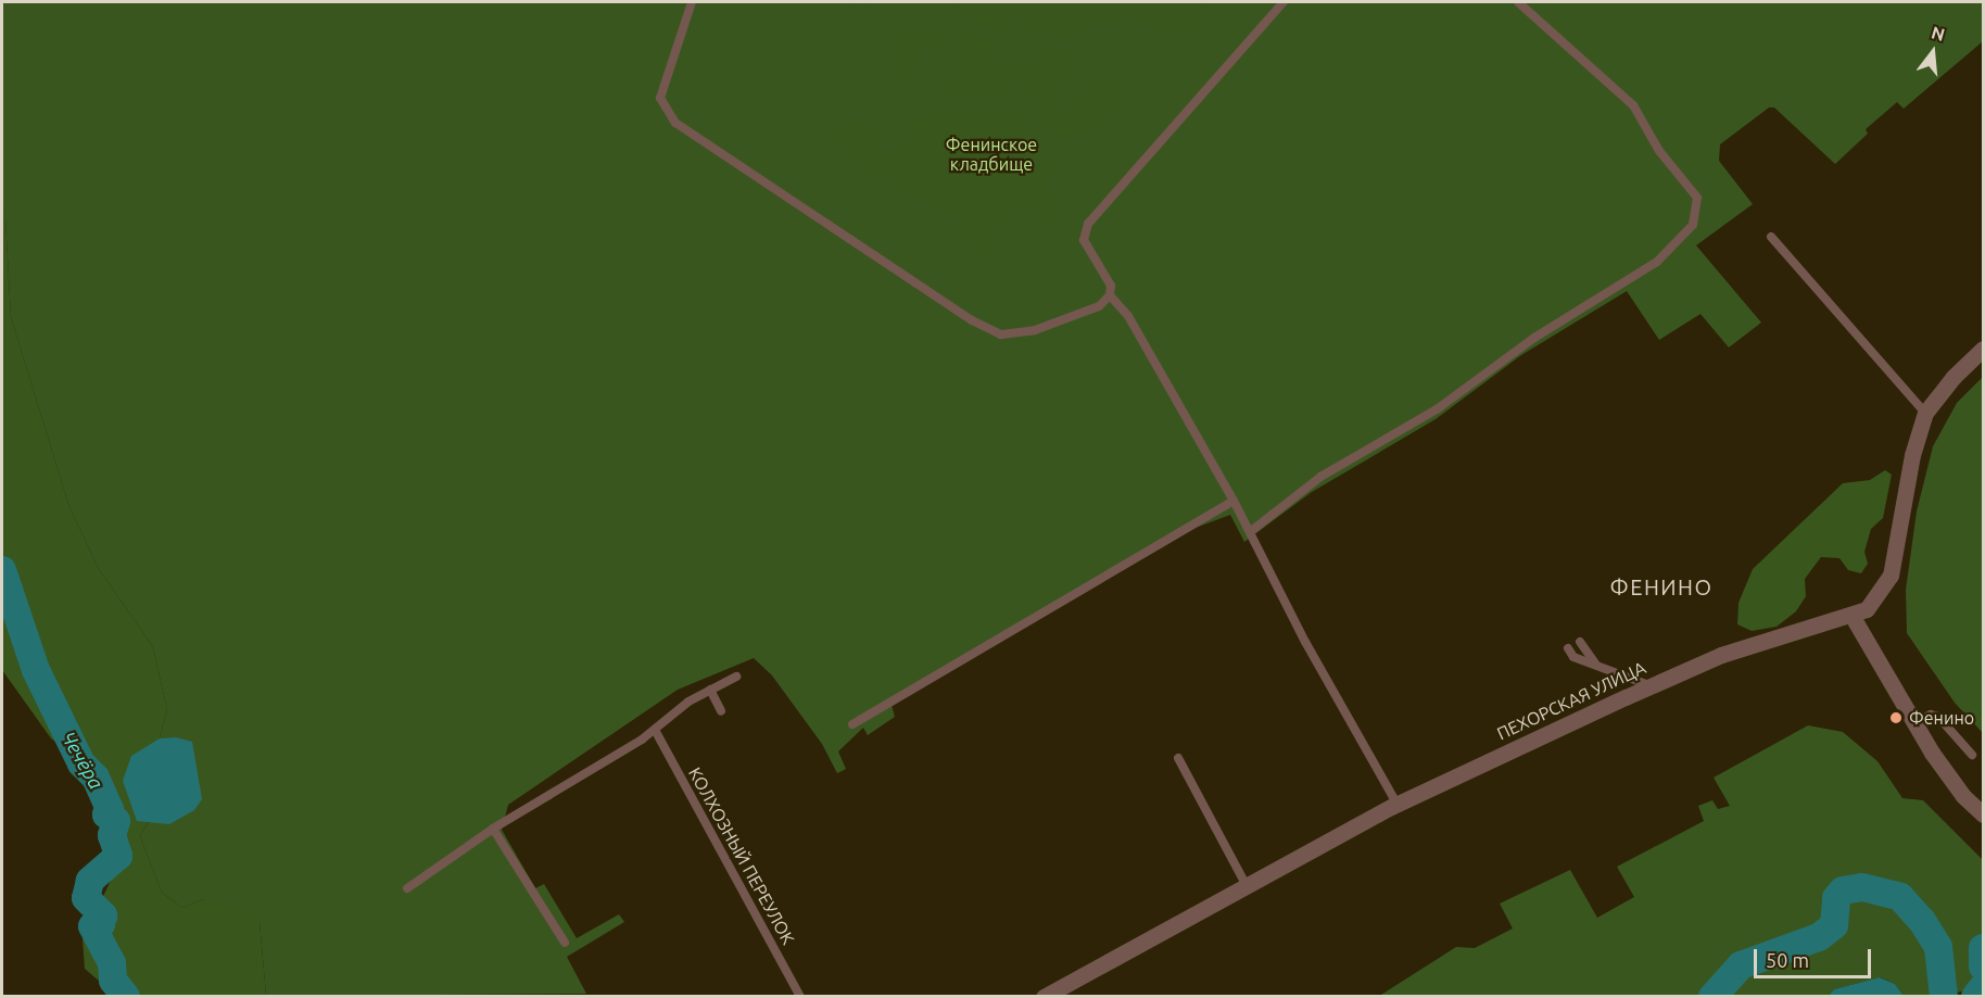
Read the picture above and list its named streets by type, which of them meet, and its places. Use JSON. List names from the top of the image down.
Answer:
{
  "streets": {
    "street": ["ПЕХОРСКАЯ УЛИЦА"],
    "lane": ["КОЛХОЗНЫЙ ПЕРЕУЛОК"]
  },
  "districts": ["ФЕНИНО"],
  "water": ["Чечёра"],
  "parks": ["Фенинское кладбище"],
  "places": ["Фенино"],
  "scale_bar": "50 m",
  "north": "top"
}
